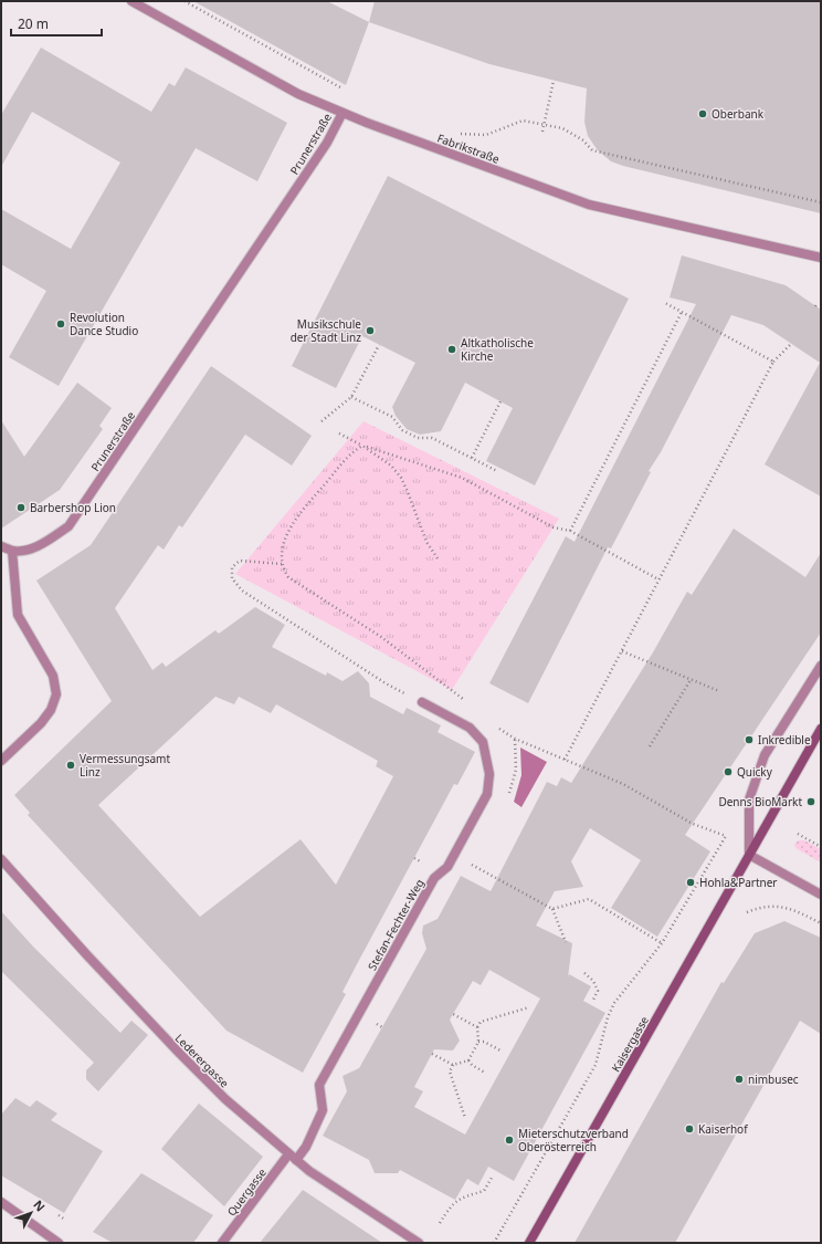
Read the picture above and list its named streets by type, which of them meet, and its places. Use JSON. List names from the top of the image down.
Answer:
{
  "streets": {
    "main road": ["Kaisergasse"],
    "street": [
      "Prunerstraße",
      "Fabrikstraße",
      "Stefan-Fechter-Weg",
      "Lederergasse",
      "Quergasse"
    ]
  },
  "crossings": [
    ["Prunerstraße", "Fabrikstraße"],
    ["Stefan-Fechter-Weg", "Lederergasse"],
    ["Stefan-Fechter-Weg", "Quergasse"],
    ["Lederergasse", "Quergasse"]
  ],
  "places": [
    "Oberbank",
    "Revolution Dance Studio",
    "Musikschule der Stadt Linz",
    "Altkatholische Kirche",
    "Barbershop Lion",
    "Inkredible",
    "Vermessungsamt Linz",
    "Quicky",
    "Denns BioMarkt",
    "Hohla&Partner",
    "nimbusec",
    "Kaiserhof",
    "Mieterschutzverband Oberösterreich"
  ],
  "scale_bar": "20 m",
  "north": "top right"
}
